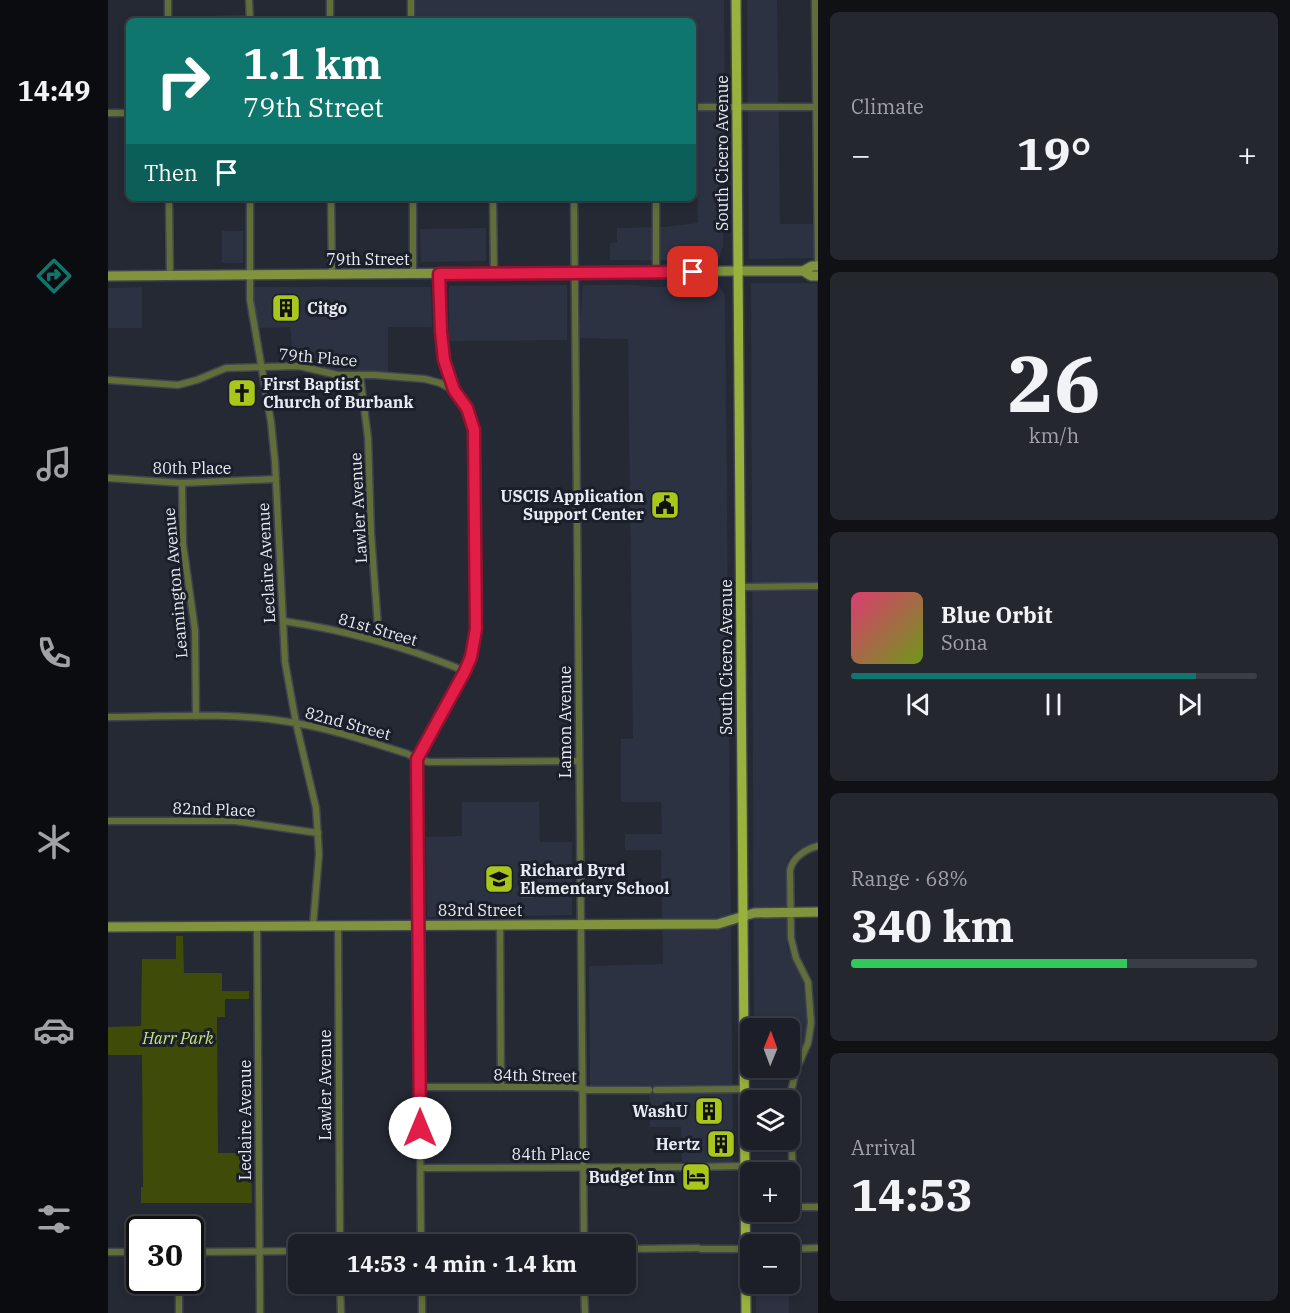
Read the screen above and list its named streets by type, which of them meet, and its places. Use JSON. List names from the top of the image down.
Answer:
{
  "streets": {
    "main road": ["South Cicero Avenue", "79th Street", "83rd Street"],
    "street": [
      "79th Place",
      "80th Place",
      "Lawler Avenue",
      "Leclaire Avenue",
      "Leamington Avenue",
      "81st Street",
      "Lamon Avenue",
      "82nd Street",
      "82nd Place",
      "84th Street",
      "84th Place"
    ]
  },
  "crossings": [
    ["South Cicero Avenue", "79th Street"],
    ["South Cicero Avenue", "83rd Street"],
    ["South Cicero Avenue", "84th Street"],
    ["79th Street", "Leclaire Avenue"],
    ["79th Street", "Lamon Avenue"],
    ["79th Place", "Lawler Avenue"],
    ["79th Place", "Leclaire Avenue"],
    ["80th Place", "Leclaire Avenue"],
    ["80th Place", "Leamington Avenue"],
    ["Lawler Avenue", "81st Street"],
    ["Lawler Avenue", "83rd Street"],
    ["Leclaire Avenue", "81st Street"],
    ["Leclaire Avenue", "82nd Street"],
    ["Leclaire Avenue", "82nd Place"],
    ["Leclaire Avenue", "83rd Street"],
    ["Leamington Avenue", "82nd Street"],
    ["Lamon Avenue", "82nd Street"],
    ["Lamon Avenue", "83rd Street"],
    ["Lamon Avenue", "84th Street"],
    ["Lamon Avenue", "84th Place"]
  ],
  "parks": ["Harr Park"],
  "places": {
    "building": ["Citgo", "WashU", "Hertz"],
    "church": ["First Baptist Church of Burbank"],
    "public building": ["USCIS Application Support Center"],
    "school or university": ["Richard Byrd Elementary School"],
    "hotel": ["Budget Inn"]
  },
  "north": "top",
  "page": {
    "tabs": "14:49",
    "tile": [
      "Climate",
      ["26", "km/h"],
      ["Range · 68%", "340 km"],
      ["Arrival", "14:53"]
    ],
    "turn": ["1.1 km", "79th Street"],
    "heat": ["−", "19°", "+"],
    "then": "Then",
    "song": ["Blue Orbit", "Sona"],
    "map_buttons": ["+", "−"],
    "limit": "30",
    "trip": "14:53 · 4 min · 1.4 km"
  }
}
